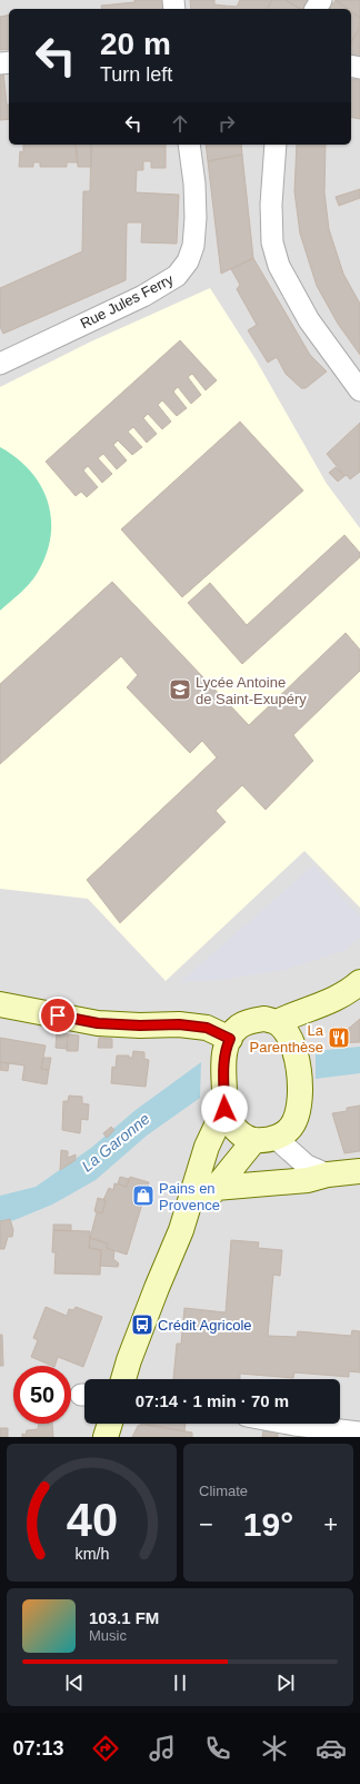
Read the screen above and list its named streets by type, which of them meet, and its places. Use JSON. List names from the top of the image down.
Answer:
{
  "streets": {
    "street": ["Rue Jules Ferry"]
  },
  "water": ["La Garonne"],
  "places": {
    "school or university": ["Lycée Antoine de Saint-Exupéry"],
    "restaurant": ["La Parenthèse"],
    "shop": ["Pains en Provence"],
    "bus stop": ["Crédit Agricole"]
  },
  "page": {
    "turn": ["20 m", "Turn left"],
    "limit": "50",
    "trip": "07:14 · 1 min · 70 m",
    "tile": "Climate",
    "heat": ["−", "19°", "+"],
    "song": ["103.1 FM", "Music"],
    "tabs": "07:13",
    "gauge": ["40", "km/h"]
  }
}
